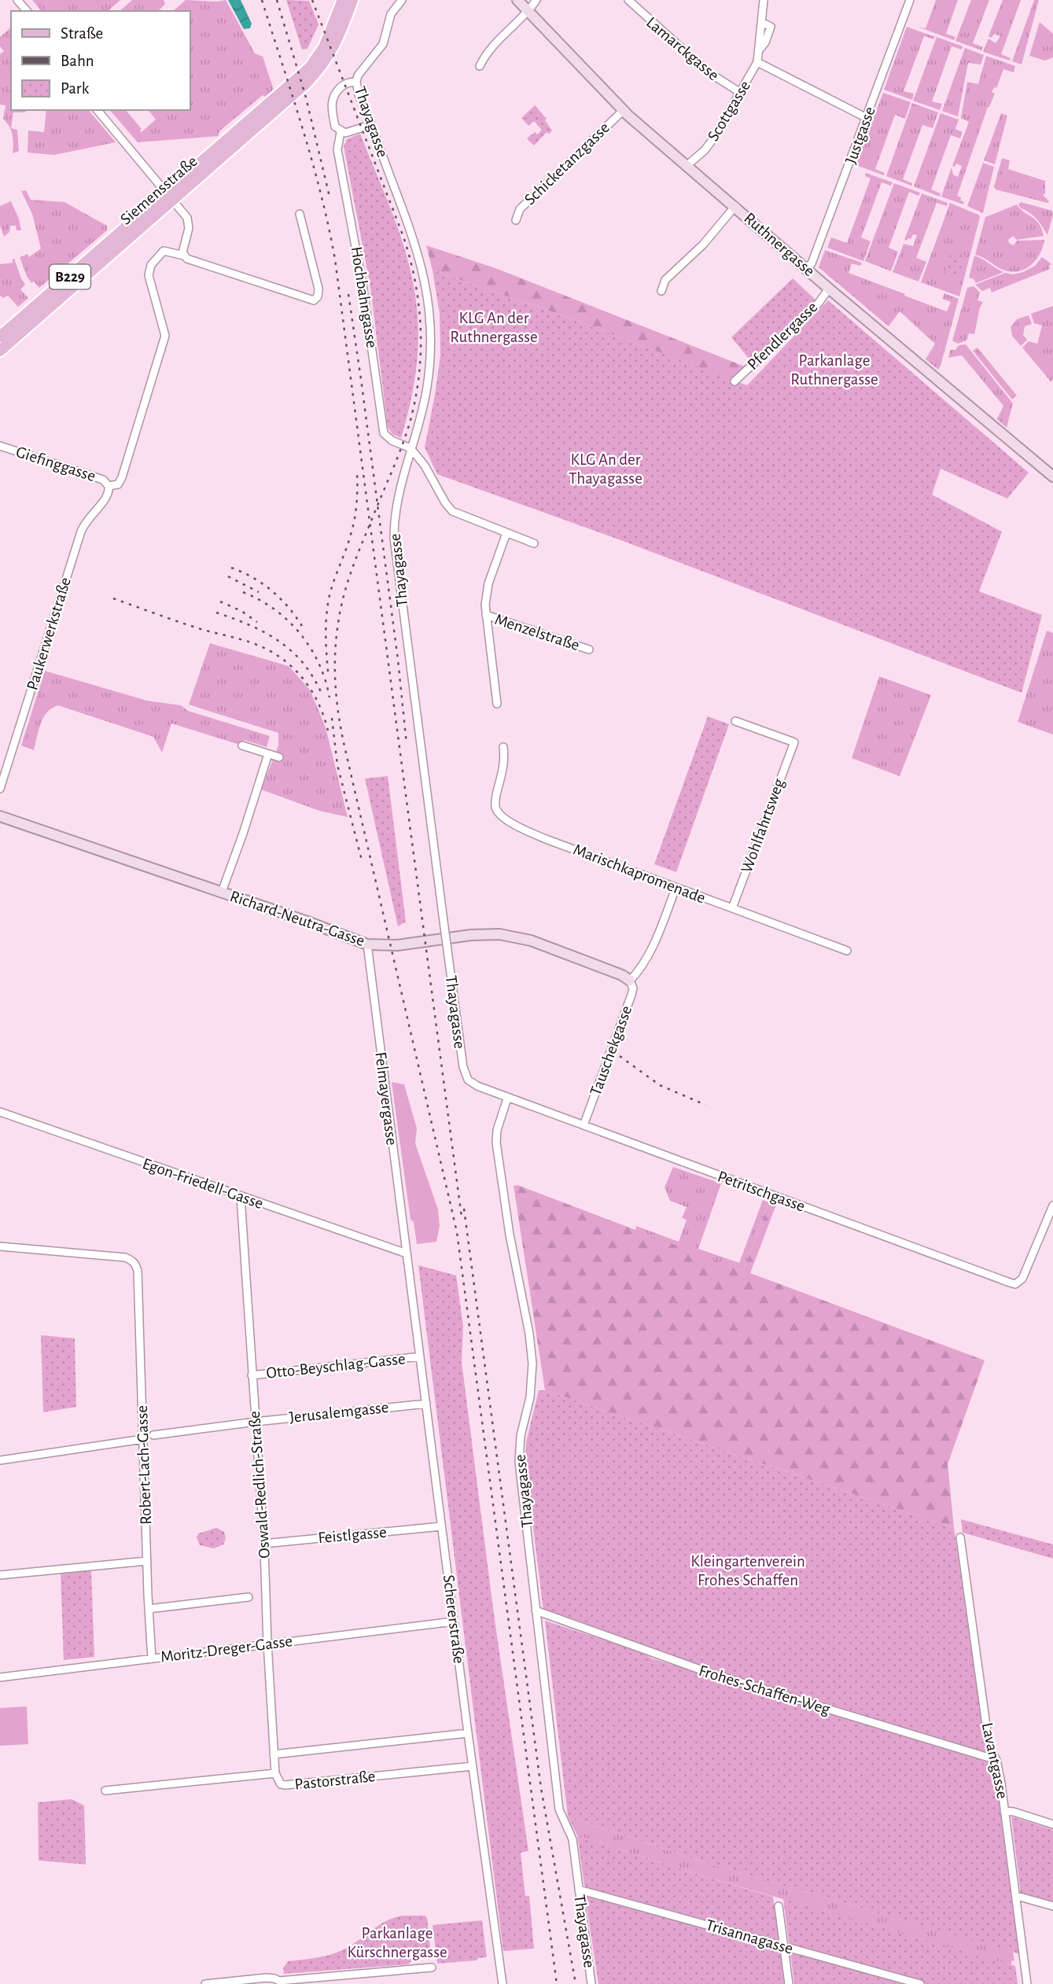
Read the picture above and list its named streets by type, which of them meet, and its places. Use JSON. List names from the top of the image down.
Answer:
{
  "streets": {
    "main road": ["Siemensstraße", "B229"],
    "street": [
      "Lamarckgasse",
      "Scottgasse",
      "Thayagasse",
      "Justgasse",
      "Schicketanzgasse",
      "Ruthnergasse",
      "Hochbahngasse",
      "Pfendlergasse",
      "Giefinggasse",
      "Menzelstraße",
      "Paukerwerkstraße",
      "Wohlfahrtsweg",
      "Marischkapromenade",
      "Richard-Neutra-Gasse",
      "Tauschekgasse",
      "Felmayergasse",
      "Egon-Friedell-Gasse",
      "Petritschgasse",
      "Otto-Beyschlag-Gasse",
      "Jerusalemgasse",
      "Robert-Lach-Gasse",
      "Oswald-Redlich-Straße",
      "Feistlgasse",
      "Schererstraße",
      "Moritz-Dreger-Gasse",
      "Frohes-Schaffen-Weg",
      "Lavantgasse",
      "Pastorstraße",
      "Trisannagasse"
    ]
  },
  "crossings": [
    ["Lamarckgasse", "Scottgasse"],
    ["Scottgasse", "Ruthnergasse"],
    ["Thayagasse", "Hochbahngasse"],
    ["Thayagasse", "Petritschgasse"],
    ["Thayagasse", "Frohes-Schaffen-Weg"],
    ["Thayagasse", "Trisannagasse"],
    ["Justgasse", "Ruthnergasse"],
    ["Schicketanzgasse", "Ruthnergasse"],
    ["Siemensstraße", "B229"],
    ["Ruthnergasse", "Pfendlergasse"],
    ["Giefinggasse", "Paukerwerkstraße"],
    ["Wohlfahrtsweg", "Marischkapromenade"],
    ["Marischkapromenade", "Tauschekgasse"],
    ["Richard-Neutra-Gasse", "Tauschekgasse"],
    ["Richard-Neutra-Gasse", "Felmayergasse"],
    ["Tauschekgasse", "Petritschgasse"],
    ["Felmayergasse", "Egon-Friedell-Gasse"],
    ["Felmayergasse", "Schererstraße"],
    ["Egon-Friedell-Gasse", "Oswald-Redlich-Straße"],
    ["Egon-Friedell-Gasse", "Schererstraße"],
    ["Otto-Beyschlag-Gasse", "Oswald-Redlich-Straße"],
    ["Otto-Beyschlag-Gasse", "Schererstraße"],
    ["Jerusalemgasse", "Oswald-Redlich-Straße"],
    ["Jerusalemgasse", "Schererstraße"],
    ["Robert-Lach-Gasse", "Moritz-Dreger-Gasse"],
    ["Oswald-Redlich-Straße", "Feistlgasse"],
    ["Oswald-Redlich-Straße", "Moritz-Dreger-Gasse"],
    ["Oswald-Redlich-Straße", "Pastorstraße"],
    ["Feistlgasse", "Schererstraße"],
    ["Schererstraße", "Moritz-Dreger-Gasse"],
    ["Schererstraße", "Pastorstraße"],
    ["Frohes-Schaffen-Weg", "Lavantgasse"]
  ],
  "parks": [
    "KLG An der Ruthnergasse",
    "Parkanlage Ruthnergasse",
    "KLG An der Thayagasse",
    "Kleingartenverein Frohes Schaffen",
    "Parkanlage Kürschnergasse"
  ],
  "legend": ["Straße", "Bahn", "Park"]
}
